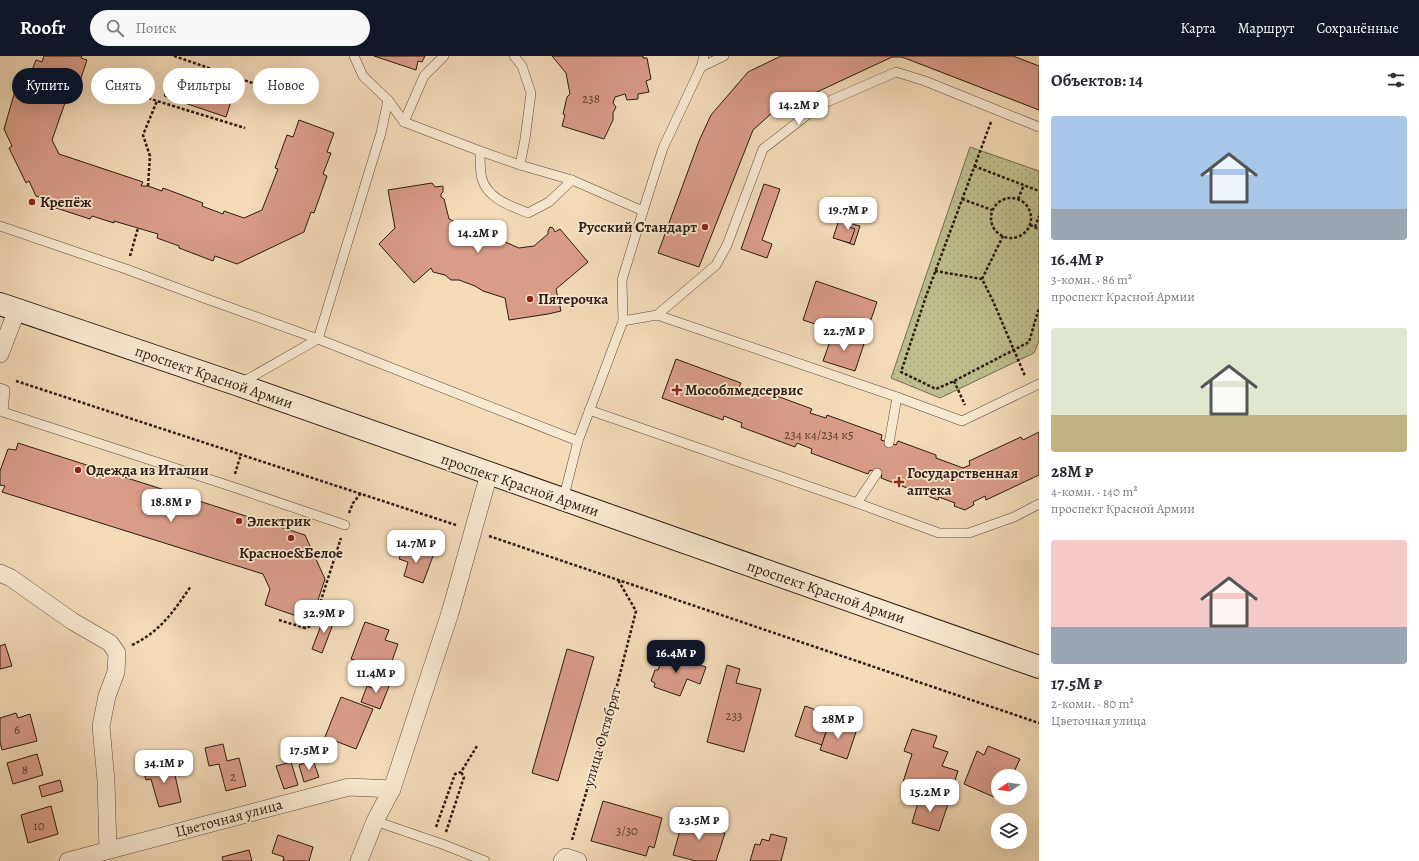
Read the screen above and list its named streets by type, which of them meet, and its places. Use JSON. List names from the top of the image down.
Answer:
{
  "streets": {
    "main road": ["проспект Красной Армии"],
    "street": ["Цветочная улица"],
    "path": ["улица Октябрят"]
  },
  "places": {
    "other": [
      "Крепёж",
      "Русский Стандарт",
      "Пятерочка",
      "Одежда из Италии",
      "Электрик",
      "Красное&Белое"
    ],
    "health": ["Мособлмедсервис", "Государственная аптека"]
  },
  "house_numbers": [
    "238",
    "234 к4/234 к5",
    "233",
    "6",
    "8",
    "2",
    "10",
    "3/30"
  ],
  "north": "left",
  "page": {
    "header": "Roofr",
    "search": "Поиск",
    "nav": ["Карта", "Маршрут", "Сохранённые"],
    "heading": "Объектов: 14",
    "chip": [
      "Купить",
      "Снять",
      "Фильтры",
      "Новое"
    ],
    "price": [
      "14.2M ₽",
      "19.7M ₽",
      "14.2M ₽",
      "22.7M ₽",
      "18.8M ₽",
      "14.7M ₽",
      "32.9M ₽",
      "16.4M ₽",
      "11.4M ₽",
      "28M ₽",
      "17.5M ₽",
      "34.1M ₽",
      "15.2M ₽",
      "23.5M ₽"
    ],
    "list": [
      {
        "name": "16.4M ₽",
        "note": "3-комн. · 86 m² · проспект Красной Армии"
      },
      {
        "name": "28M ₽",
        "note": "4-комн. · 140 m² · проспект Красной Армии"
      },
      {
        "name": "17.5M ₽",
        "note": "2-комн. · 80 m² · Цветочная улица"
      }
    ]
  }
}
